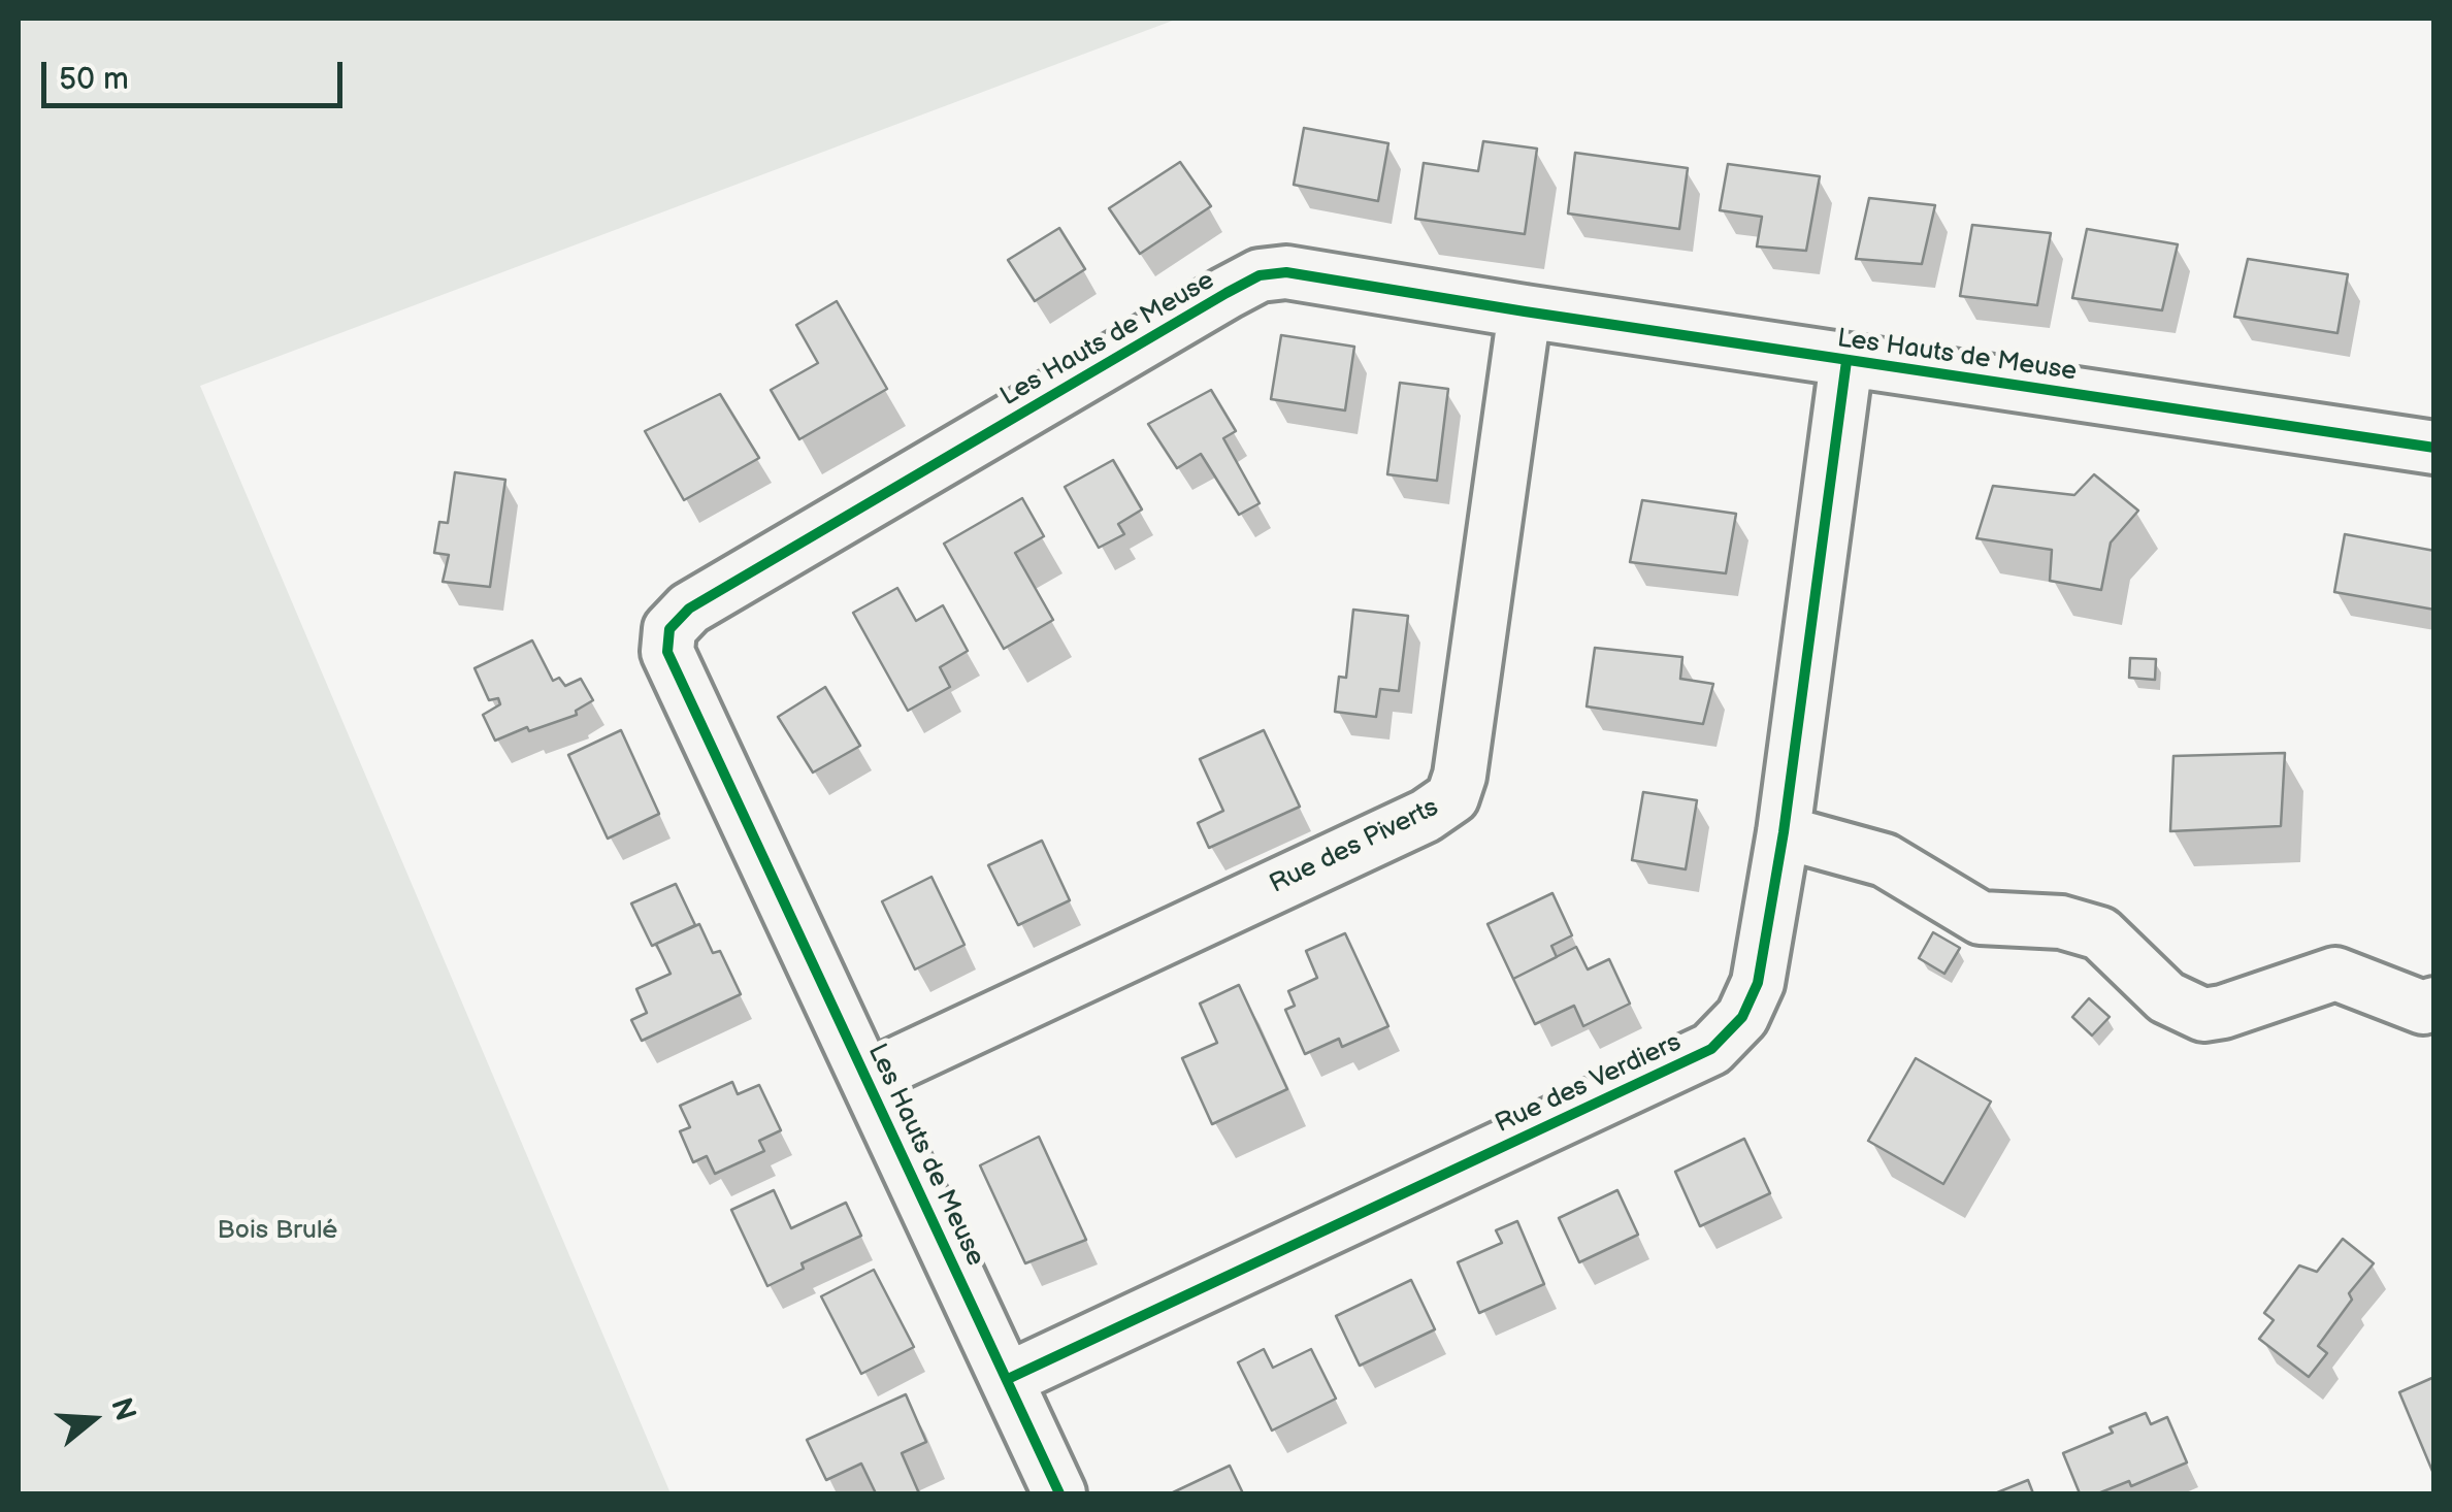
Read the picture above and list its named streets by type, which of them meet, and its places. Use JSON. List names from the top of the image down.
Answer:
{
  "streets": {
    "street": ["Les Hauts de Meuse", "Rue des Piverts", "Rue des Verdiers"]
  },
  "crossings": [
    ["Les Hauts de Meuse", "Rue des Piverts"],
    ["Les Hauts de Meuse", "Rue des Verdiers"]
  ],
  "parks": ["Bois Brulé"],
  "scale_bar": "50 m",
  "north": "right"
}
